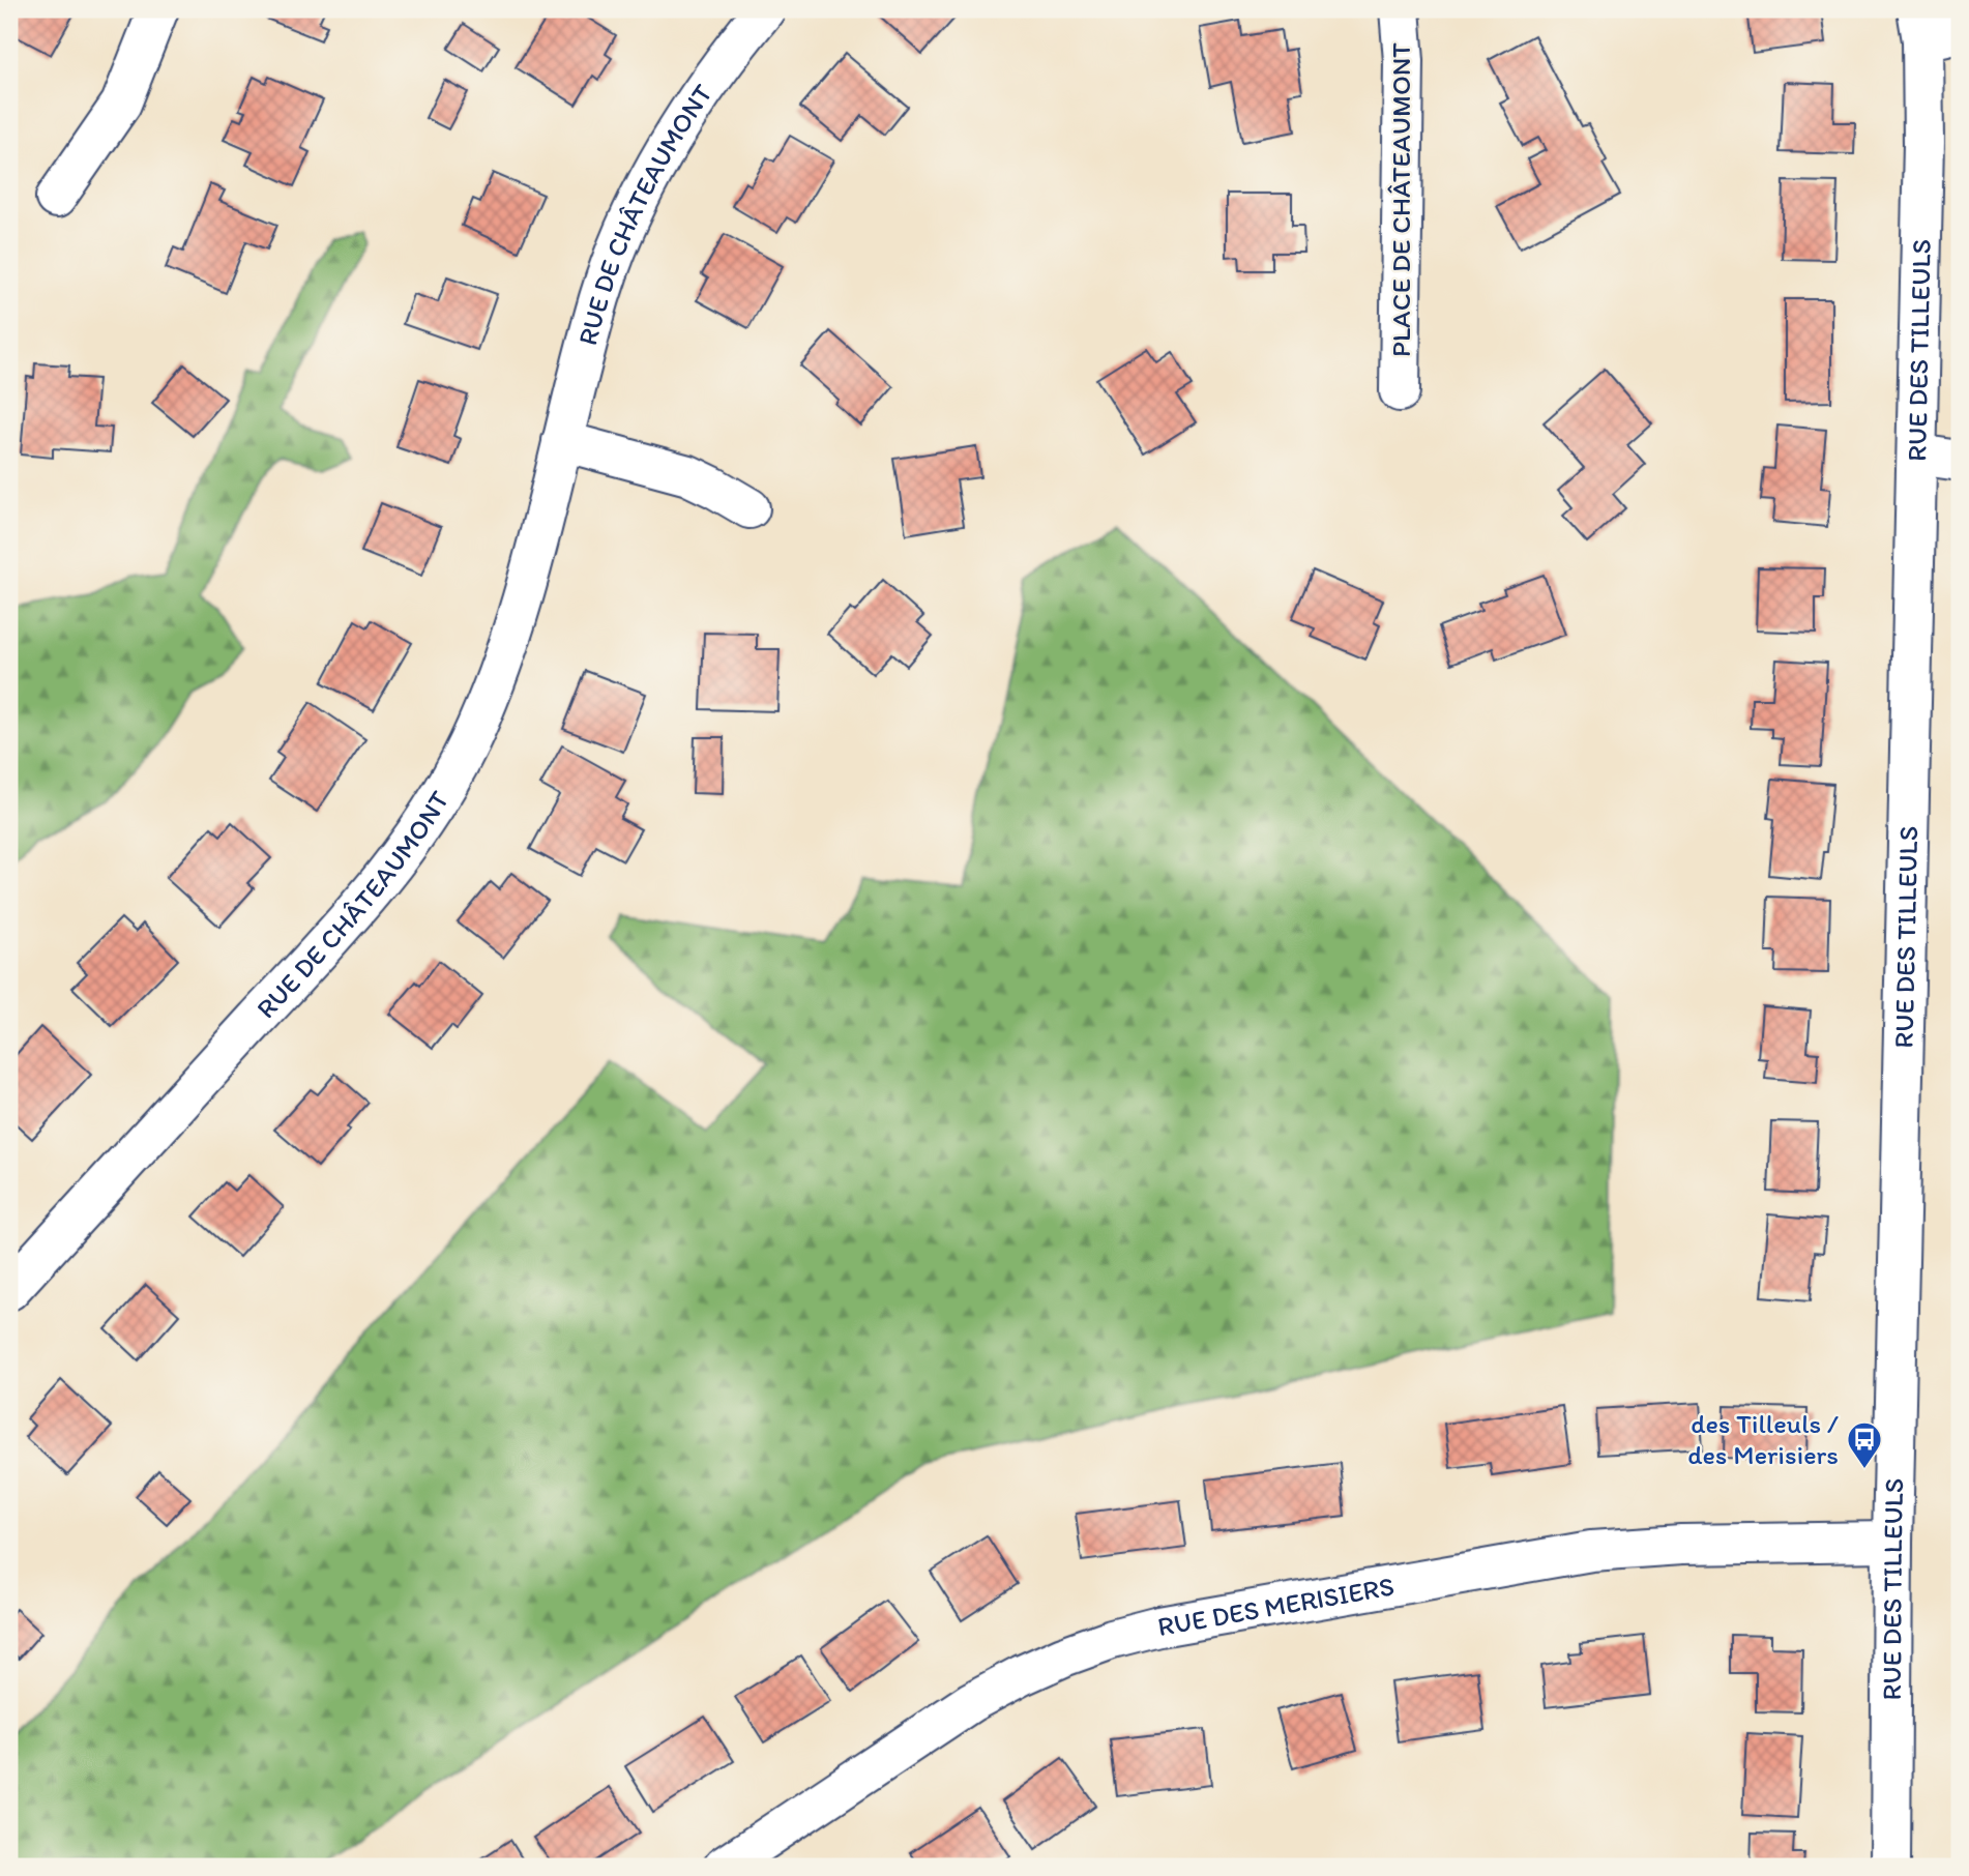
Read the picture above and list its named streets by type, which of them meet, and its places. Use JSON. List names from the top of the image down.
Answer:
{
  "streets": {
    "street": [
      "PLACE DE CHÂTEAUMONT",
      "RUE DE CHÂTEAUMONT",
      "RUE DES TILLEULS",
      "RUE DES MERISIERS"
    ]
  },
  "crossings": [
    ["RUE DES TILLEULS", "RUE DES MERISIERS"]
  ],
  "places": {
    "bus stop": ["des Tilleuls / des Merisiers"]
  }
}
